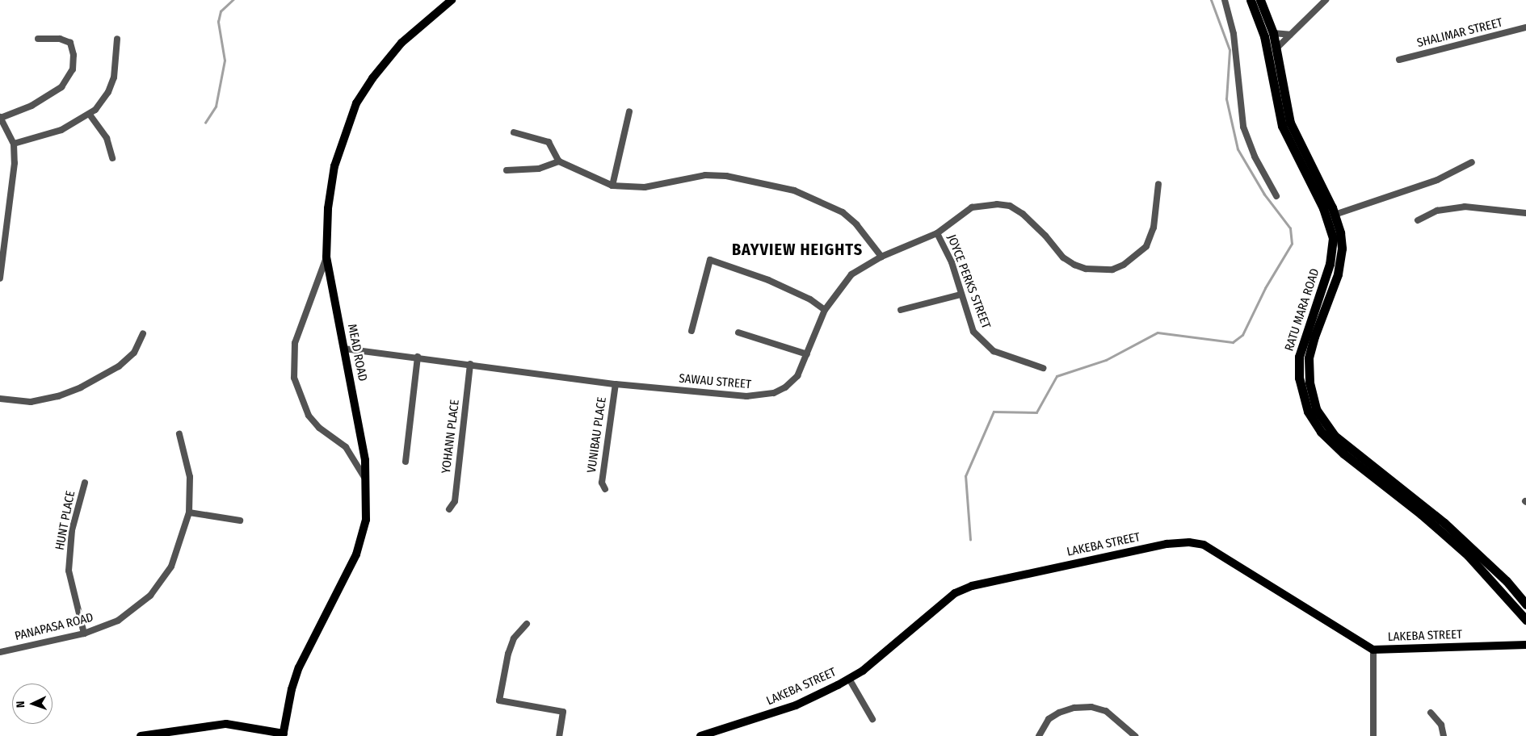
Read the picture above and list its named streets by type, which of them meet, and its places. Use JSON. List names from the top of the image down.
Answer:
{
  "streets": {
    "highway": ["RATU MARA ROAD"],
    "main road": ["MEAD ROAD", "LAKEBA STREET"],
    "street": [
      "SHALIMAR STREET",
      "JOYCE PERKS STREET",
      "SAWAU STREET",
      "VUNIBAU PLACE",
      "YOHANN PLACE",
      "HUNT PLACE",
      "PANAPASA ROAD"
    ]
  },
  "crossings": [
    ["JOYCE PERKS STREET", "SAWAU STREET"],
    ["MEAD ROAD", "SAWAU STREET"],
    ["SAWAU STREET", "VUNIBAU PLACE"],
    ["SAWAU STREET", "YOHANN PLACE"],
    ["HUNT PLACE", "PANAPASA ROAD"]
  ],
  "districts": ["BAYVIEW HEIGHTS"],
  "north": "left"
}
